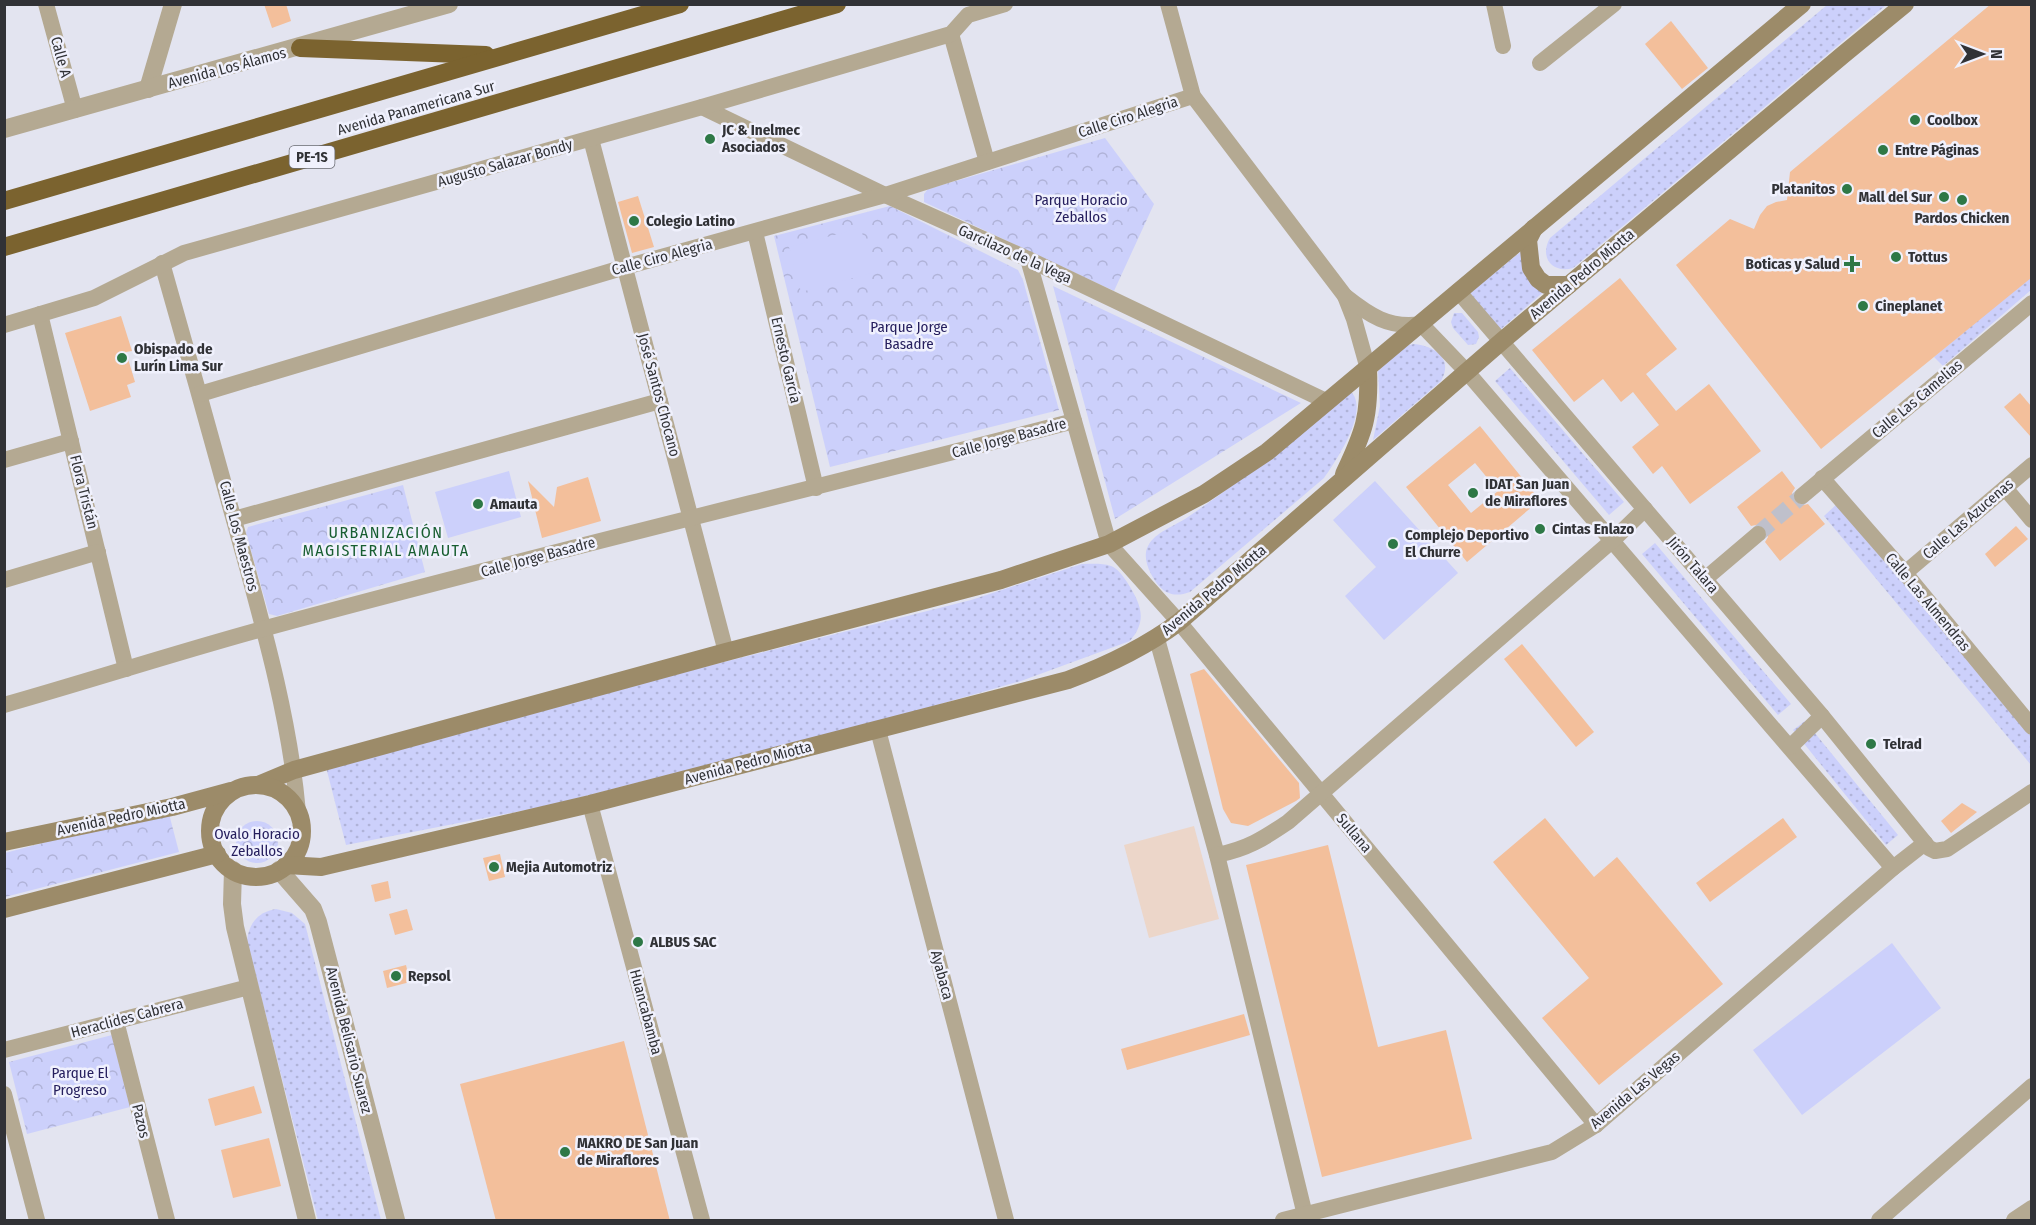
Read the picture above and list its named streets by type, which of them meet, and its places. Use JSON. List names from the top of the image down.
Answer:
{
  "streets": {
    "highway": ["Avenida Panamericana Sur", "PE-1S"],
    "main road": ["Avenida Pedro Miotta"],
    "street": [
      "Calle A",
      "Avenida Los Álamos",
      "Calle Ciro Alegria",
      "Augusto Salazar Bondy",
      "Garcilazo de la Vega",
      "Ernesto García",
      "José Santos Chocano",
      "Calle Las Camelias",
      "Calle Jorge Basadre",
      "Flora Tristán",
      "Calle Las Azucenas",
      "Calle Los Maestros",
      "Jirón Talara",
      "Calle Las Almendras",
      "Sullana",
      "Ayabaca",
      "Huancabamba",
      "Heraclides Cabrera",
      "Avenida Belisario Suarez",
      "Avenida Las Vegas",
      "Pazos"
    ]
  },
  "crossings": [
    ["Calle A", "Avenida Los Álamos"],
    ["Calle Ciro Alegria", "Garcilazo de la Vega"],
    ["Calle Ciro Alegria", "Ernesto García"],
    ["Calle Ciro Alegria", "José Santos Chocano"],
    ["Calle Ciro Alegria", "Calle Los Maestros"],
    ["Augusto Salazar Bondy", "Garcilazo de la Vega"],
    ["Augusto Salazar Bondy", "José Santos Chocano"],
    ["Augusto Salazar Bondy", "Flora Tristán"],
    ["Augusto Salazar Bondy", "Calle Los Maestros"],
    ["Avenida Pedro Miotta", "Calle Los Maestros"],
    ["Avenida Pedro Miotta", "Jirón Talara"],
    ["Avenida Pedro Miotta", "Sullana"],
    ["Avenida Pedro Miotta", "Ayabaca"],
    ["Avenida Pedro Miotta", "Huancabamba"],
    ["Avenida Pedro Miotta", "Avenida Belisario Suarez"],
    ["Ernesto García", "Calle Jorge Basadre"],
    ["José Santos Chocano", "Calle Jorge Basadre"],
    ["Calle Las Camelias", "Calle Las Almendras"],
    ["Calle Jorge Basadre", "Flora Tristán"],
    ["Calle Jorge Basadre", "Calle Los Maestros"],
    ["Calle Las Azucenas", "Calle Las Almendras"],
    ["Calle Los Maestros", "Avenida Belisario Suarez"],
    ["Jirón Talara", "Avenida Las Vegas"],
    ["Sullana", "Avenida Las Vegas"],
    ["Heraclides Cabrera", "Pazos"]
  ],
  "districts": ["URBANIZACIÓN MAGISTERIAL AMAUTA"],
  "parks": [
    "Parque Horacio Zeballos",
    "Parque Jorge Basadre",
    "Ovalo Horacio Zeballos",
    "Parque El Progreso"
  ],
  "places": {
    "other": [
      "Coolbox",
      "JC & Inelmec Asociados",
      "Entre Páginas",
      "Platanitos",
      "Mall del Sur",
      "Pardos Chicken",
      "Colegio Latino",
      "Tottus",
      "Cineplanet",
      "Obispado de Lurín Lima Sur",
      "IDAT San Juan de Miraflores",
      "Amauta",
      "Cintas Enlazo",
      "Complejo Deportivo El Churre",
      "Telrad",
      "Mejia Automotriz",
      "ALBUS SAC",
      "Repsol",
      "MAKRO DE San Juan de Miraflores"
    ],
    "health": ["Boticas y Salud"]
  },
  "north": "right"
}
